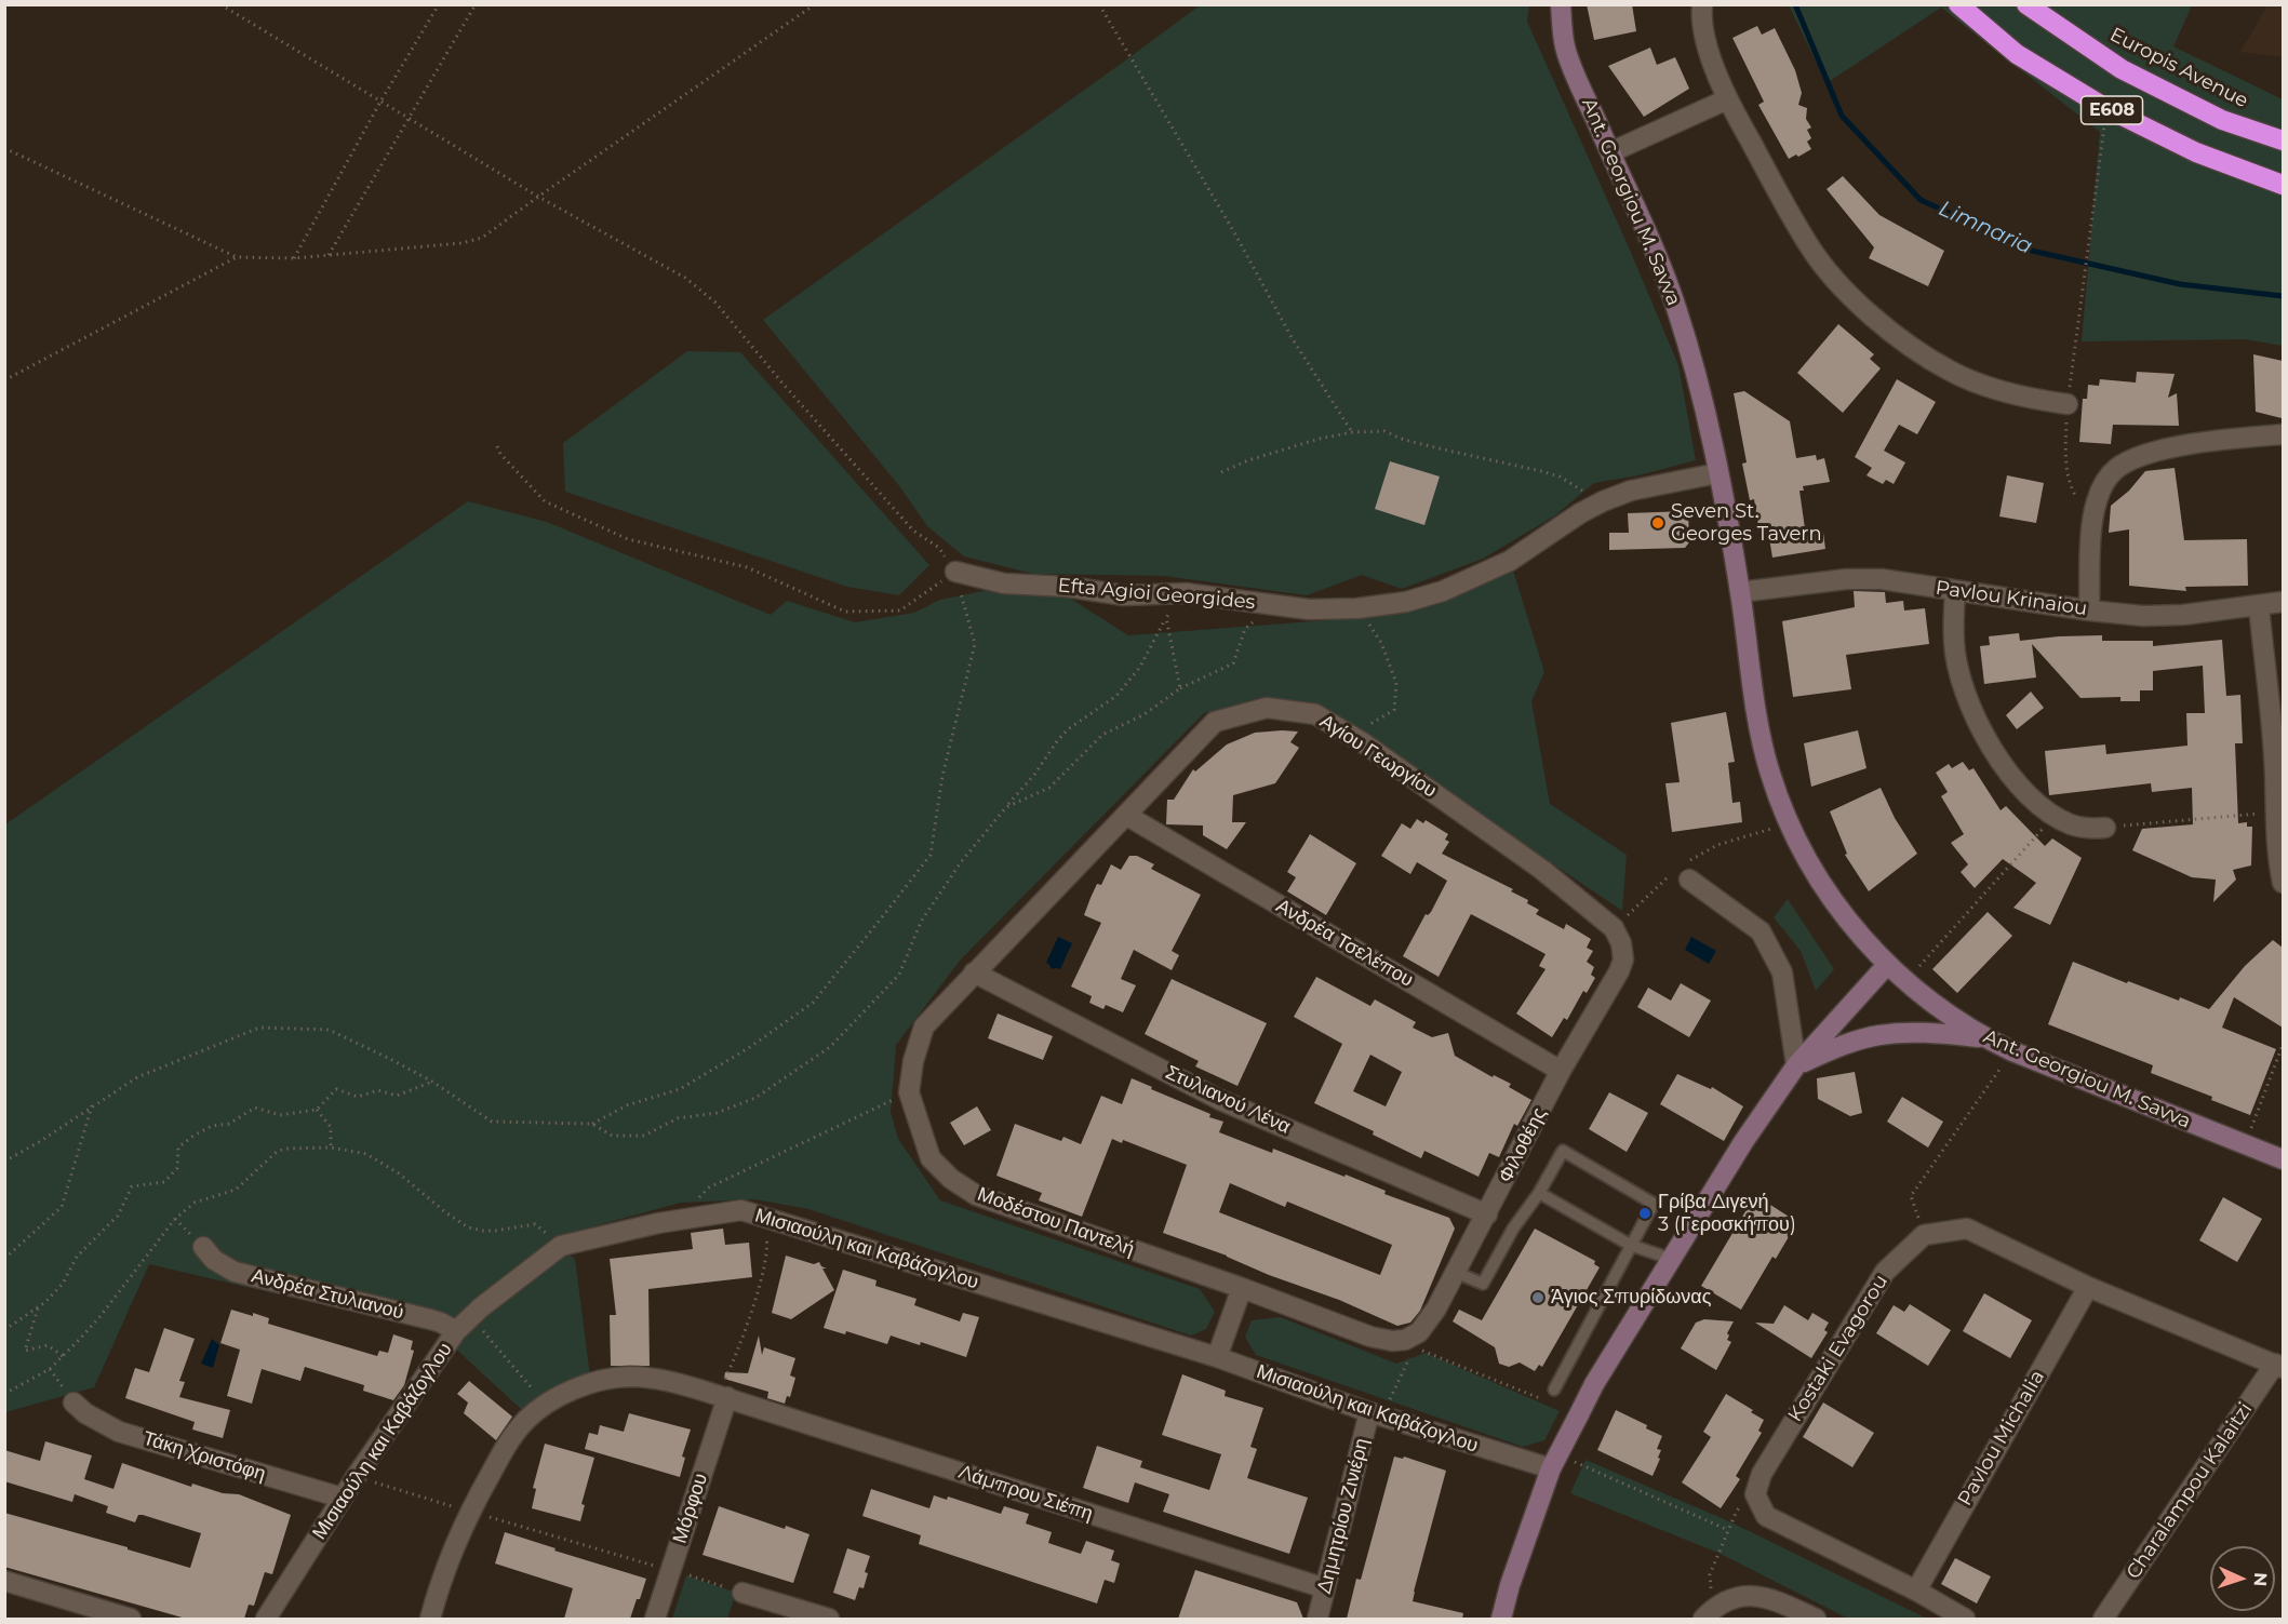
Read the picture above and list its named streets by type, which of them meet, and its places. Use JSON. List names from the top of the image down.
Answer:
{
  "streets": {
    "highway": ["Europis Avenue", "E608"],
    "main road": ["Ant. Georgiou M. Savva"],
    "street": [
      "Efta Agioi Georgides",
      "Pavlou Krinaiou",
      "Αγίου Γεωργίου",
      "Ανδρέα Τσελέπου",
      "Στυλιανού Λένα",
      "Φιλοθέης",
      "Μοδέστου Παντελή",
      "Μισιαούλη και Καβάζογλου",
      "Ανδρέα Στυλιανού",
      "Kostaki Evagorou",
      "Pavlou Michalia",
      "Τάκη Χριστόφη",
      "Charalampou Kalaitzi",
      "Λάμπρου Σιέπη",
      "Μόρφου",
      "Δημητρίου Ζινιέρη"
    ]
  },
  "crossings": [
    ["Ant. Georgiou M. Savva", "Efta Agioi Georgides"],
    ["Ant. Georgiou M. Savva", "Pavlou Krinaiou"],
    ["Αγίου Γεωργίου", "Ανδρέα Τσελέπου"],
    ["Αγίου Γεωργίου", "Στυλιανού Λένα"],
    ["Αγίου Γεωργίου", "Φιλοθέης"],
    ["Αγίου Γεωργίου", "Μοδέστου Παντελή"],
    ["Ανδρέα Τσελέπου", "Φιλοθέης"],
    ["Στυλιανού Λένα", "Φιλοθέης"],
    ["Στυλιανού Λένα", "Μοδέστου Παντελή"],
    ["Φιλοθέης", "Μοδέστου Παντελή"],
    ["Μισιαούλη και Καβάζογλου", "Ανδρέα Στυλιανού"],
    ["Μισιαούλη και Καβάζογλου", "Τάκη Χριστόφη"],
    ["Μισιαούλη και Καβάζογλου", "Δημητρίου Ζινιέρη"],
    ["Λάμπρου Σιέπη", "Μόρφου"],
    ["Λάμπρου Σιέπη", "Δημητρίου Ζινιέρη"]
  ],
  "water": ["Limnaria"],
  "places": ["Seven St. Georges Tavern", "Γρίβα Διγενή 3 (Γεροσκήπου)", "Άγιος Σπυρίδωνας"],
  "north": "right"
}
